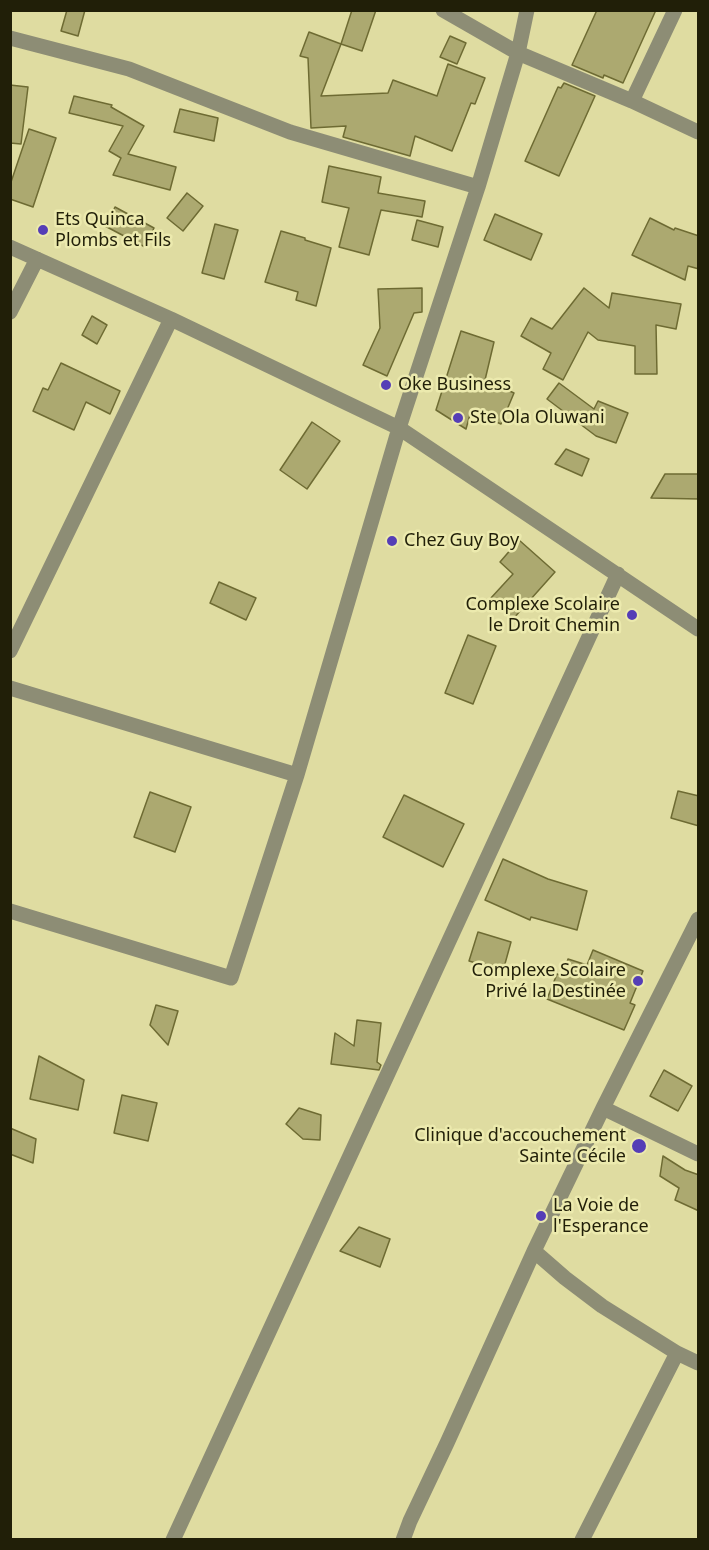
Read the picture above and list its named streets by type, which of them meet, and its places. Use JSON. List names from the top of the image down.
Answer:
{
  "places": [
    "Ets Quinca Plombs et Fils",
    "Oke Business",
    "Ste Ola Oluwani",
    "Chez Guy Boy",
    "Complexe Scolaire le Droit Chemin",
    "Complexe Scolaire Privé la Destinée",
    "Clinique d'accouchement Sainte Cécile",
    "La Voie de l'Esperance"
  ]
}
